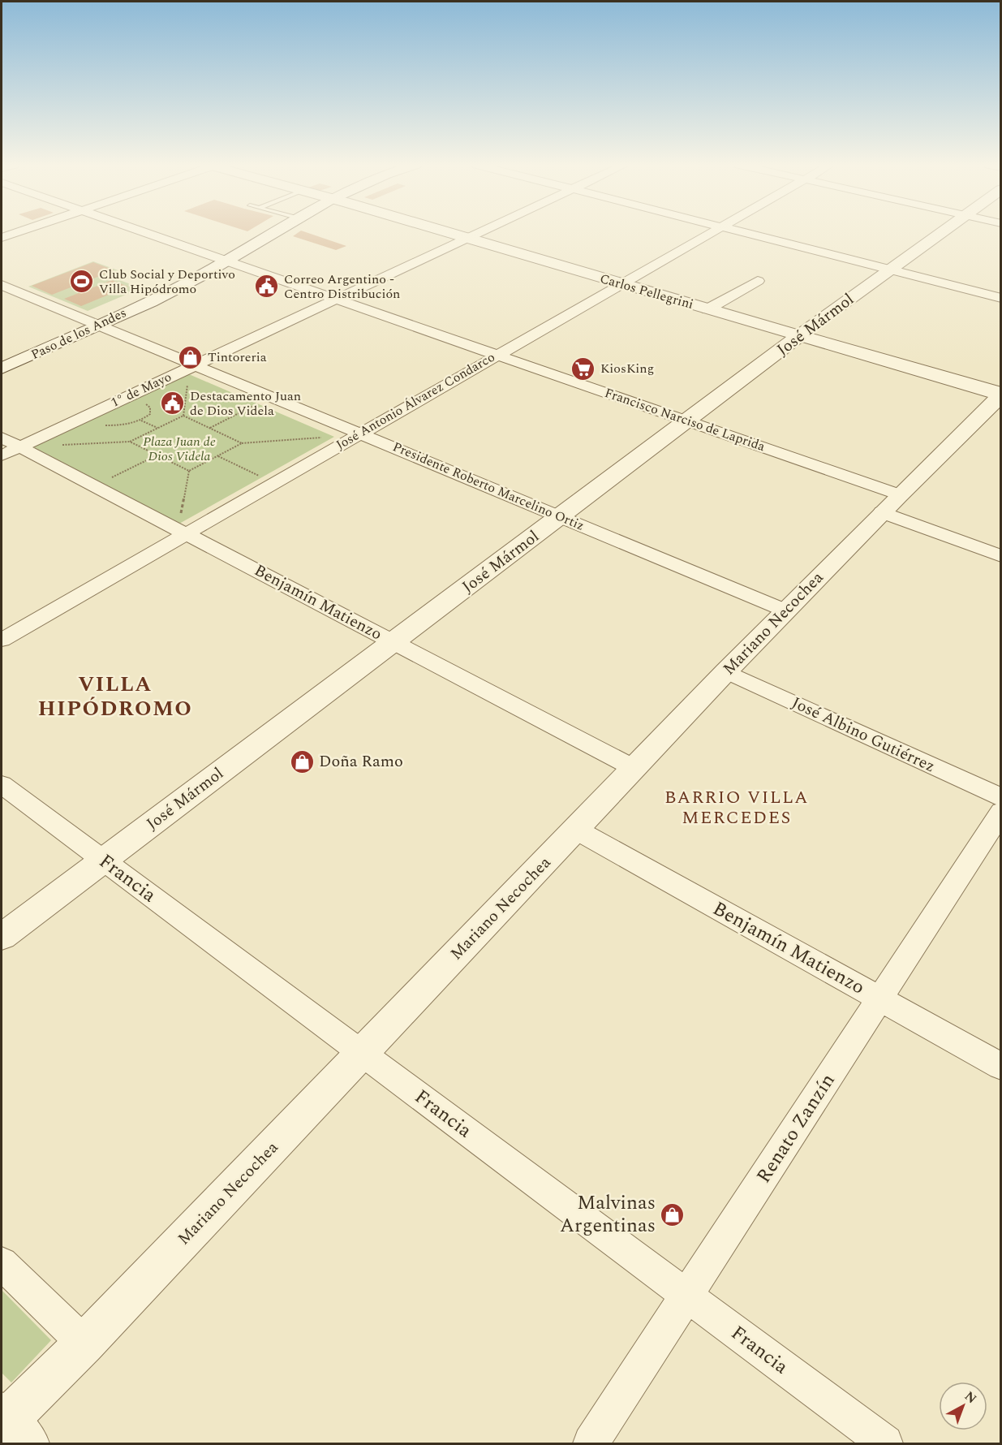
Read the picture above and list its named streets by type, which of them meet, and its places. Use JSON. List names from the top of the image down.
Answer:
{
  "streets": {
    "street": [
      "Carlos Pellegrini",
      "José Mármol",
      "Paso de los Andes",
      "1° de Mayo",
      "José Antonio Álvarez Condarco",
      "Francisco Narciso de Laprida",
      "Presidente Roberto Marcelino Ortiz",
      "Benjamín Matienzo",
      "Mariano Necochea",
      "José Albino Gutiérrez",
      "Francia",
      "Renato Zanzín"
    ]
  },
  "crossings": [
    ["Carlos Pellegrini", "José Mármol"],
    ["Carlos Pellegrini", "1° de Mayo"],
    ["Carlos Pellegrini", "José Antonio Álvarez Condarco"],
    ["Carlos Pellegrini", "Mariano Necochea"],
    ["José Mármol", "Francisco Narciso de Laprida"],
    ["José Mármol", "Presidente Roberto Marcelino Ortiz"],
    ["José Mármol", "Benjamín Matienzo"],
    ["José Mármol", "Francia"],
    ["Paso de los Andes", "Francisco Narciso de Laprida"],
    ["Paso de los Andes", "Presidente Roberto Marcelino Ortiz"],
    ["1° de Mayo", "Francisco Narciso de Laprida"],
    ["1° de Mayo", "Presidente Roberto Marcelino Ortiz"],
    ["1° de Mayo", "Benjamín Matienzo"],
    ["José Antonio Álvarez Condarco", "Francisco Narciso de Laprida"],
    ["José Antonio Álvarez Condarco", "Presidente Roberto Marcelino Ortiz"],
    ["José Antonio Álvarez Condarco", "Benjamín Matienzo"],
    ["Francisco Narciso de Laprida", "Mariano Necochea"],
    ["Presidente Roberto Marcelino Ortiz", "Mariano Necochea"],
    ["Benjamín Matienzo", "Mariano Necochea"],
    ["Benjamín Matienzo", "Renato Zanzín"],
    ["Mariano Necochea", "José Albino Gutiérrez"],
    ["Mariano Necochea", "Francia"],
    ["Francia", "Renato Zanzín"]
  ],
  "districts": ["VILLA HIPÓDROMO", "BARRIO VILLA MERCEDES"],
  "parks": ["Plaza Juan de Dios Videla"],
  "places": {
    "sports": ["Club Social y Deportivo Villa Hipódromo"],
    "public building": ["Correo Argentino - Centro Distribución", "Destacamento Juan de Dios Videla"],
    "shop": ["Tintoreria", "Doña Ramo", "Malvinas Argentinas"],
    "supermarket": ["KiosKing"]
  },
  "north": "top right"
}
